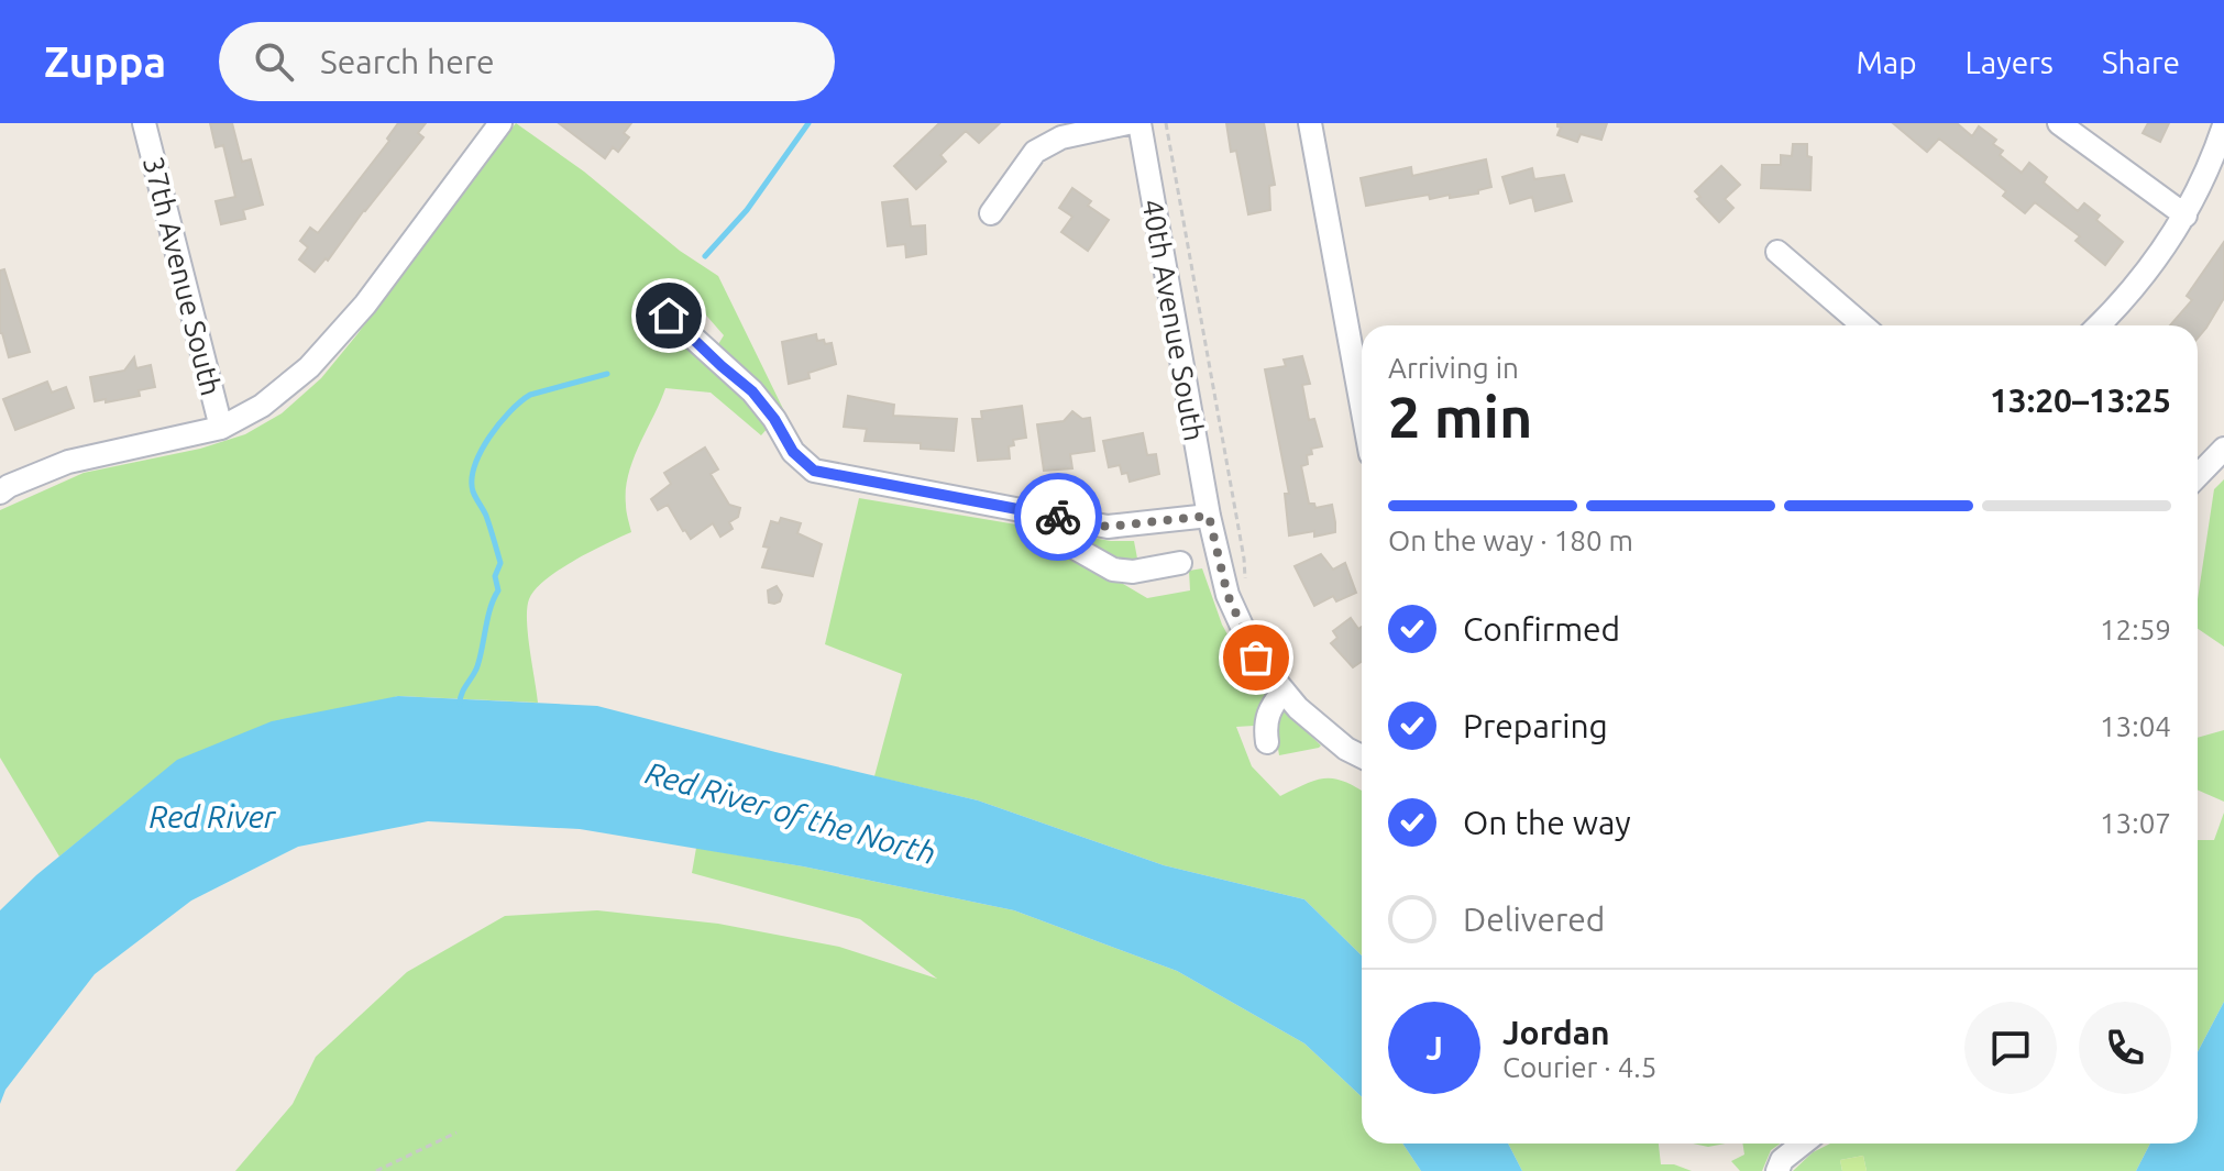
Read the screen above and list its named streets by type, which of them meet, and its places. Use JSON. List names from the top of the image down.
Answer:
{
  "streets": {
    "street": ["37th Avenue South", "40th Avenue South"]
  },
  "water": ["Red River of the North", "Red River"],
  "page": {
    "header": "Zuppa",
    "search": "Search here",
    "nav": ["Map", "Layers", "Share"],
    "heading": ["2 min", "Arriving in", "13:20–13:25"],
    "panel": ["Jordan", "Courier · 4.5"],
    "bar": "On the way · 180 m",
    "list": [
      ["Confirmed", "12:59"],
      ["Preparing", "13:04"],
      ["On the way", "13:07"],
      "Delivered"
    ],
    "round": "J"
  }
}
